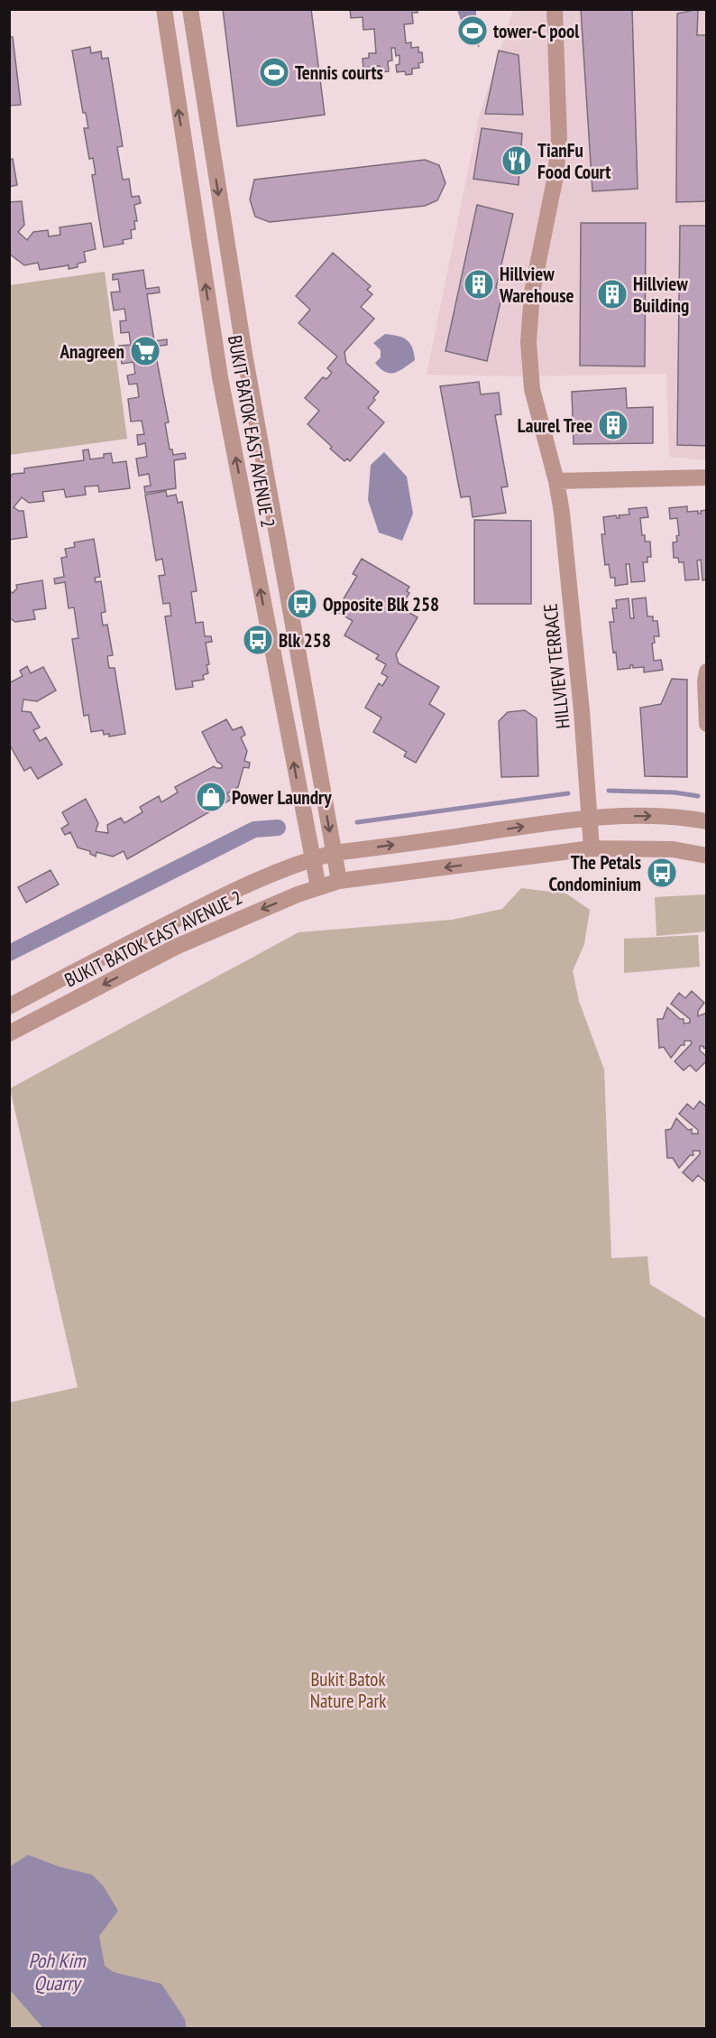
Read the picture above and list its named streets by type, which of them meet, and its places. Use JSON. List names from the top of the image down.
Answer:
{
  "streets": {
    "street": ["BUKIT BATOK EAST AVENUE 2", "HILLVIEW TERRACE"]
  },
  "crossings": [
    ["BUKIT BATOK EAST AVENUE 2", "HILLVIEW TERRACE"]
  ],
  "water": ["Poh Kim Quarry"],
  "parks": ["Bukit Batok Nature Park"],
  "places": {
    "sports": ["tower-C pool", "Tennis courts"],
    "restaurant": ["TianFu Food Court"],
    "building": ["Hillview Warehouse", "Hillview Building", "Laurel Tree"],
    "supermarket": ["Anagreen"],
    "bus stop": ["Opposite Blk 258", "Blk 258", "The Petals Condominium"],
    "shop": ["Power Laundry"]
  }
}
